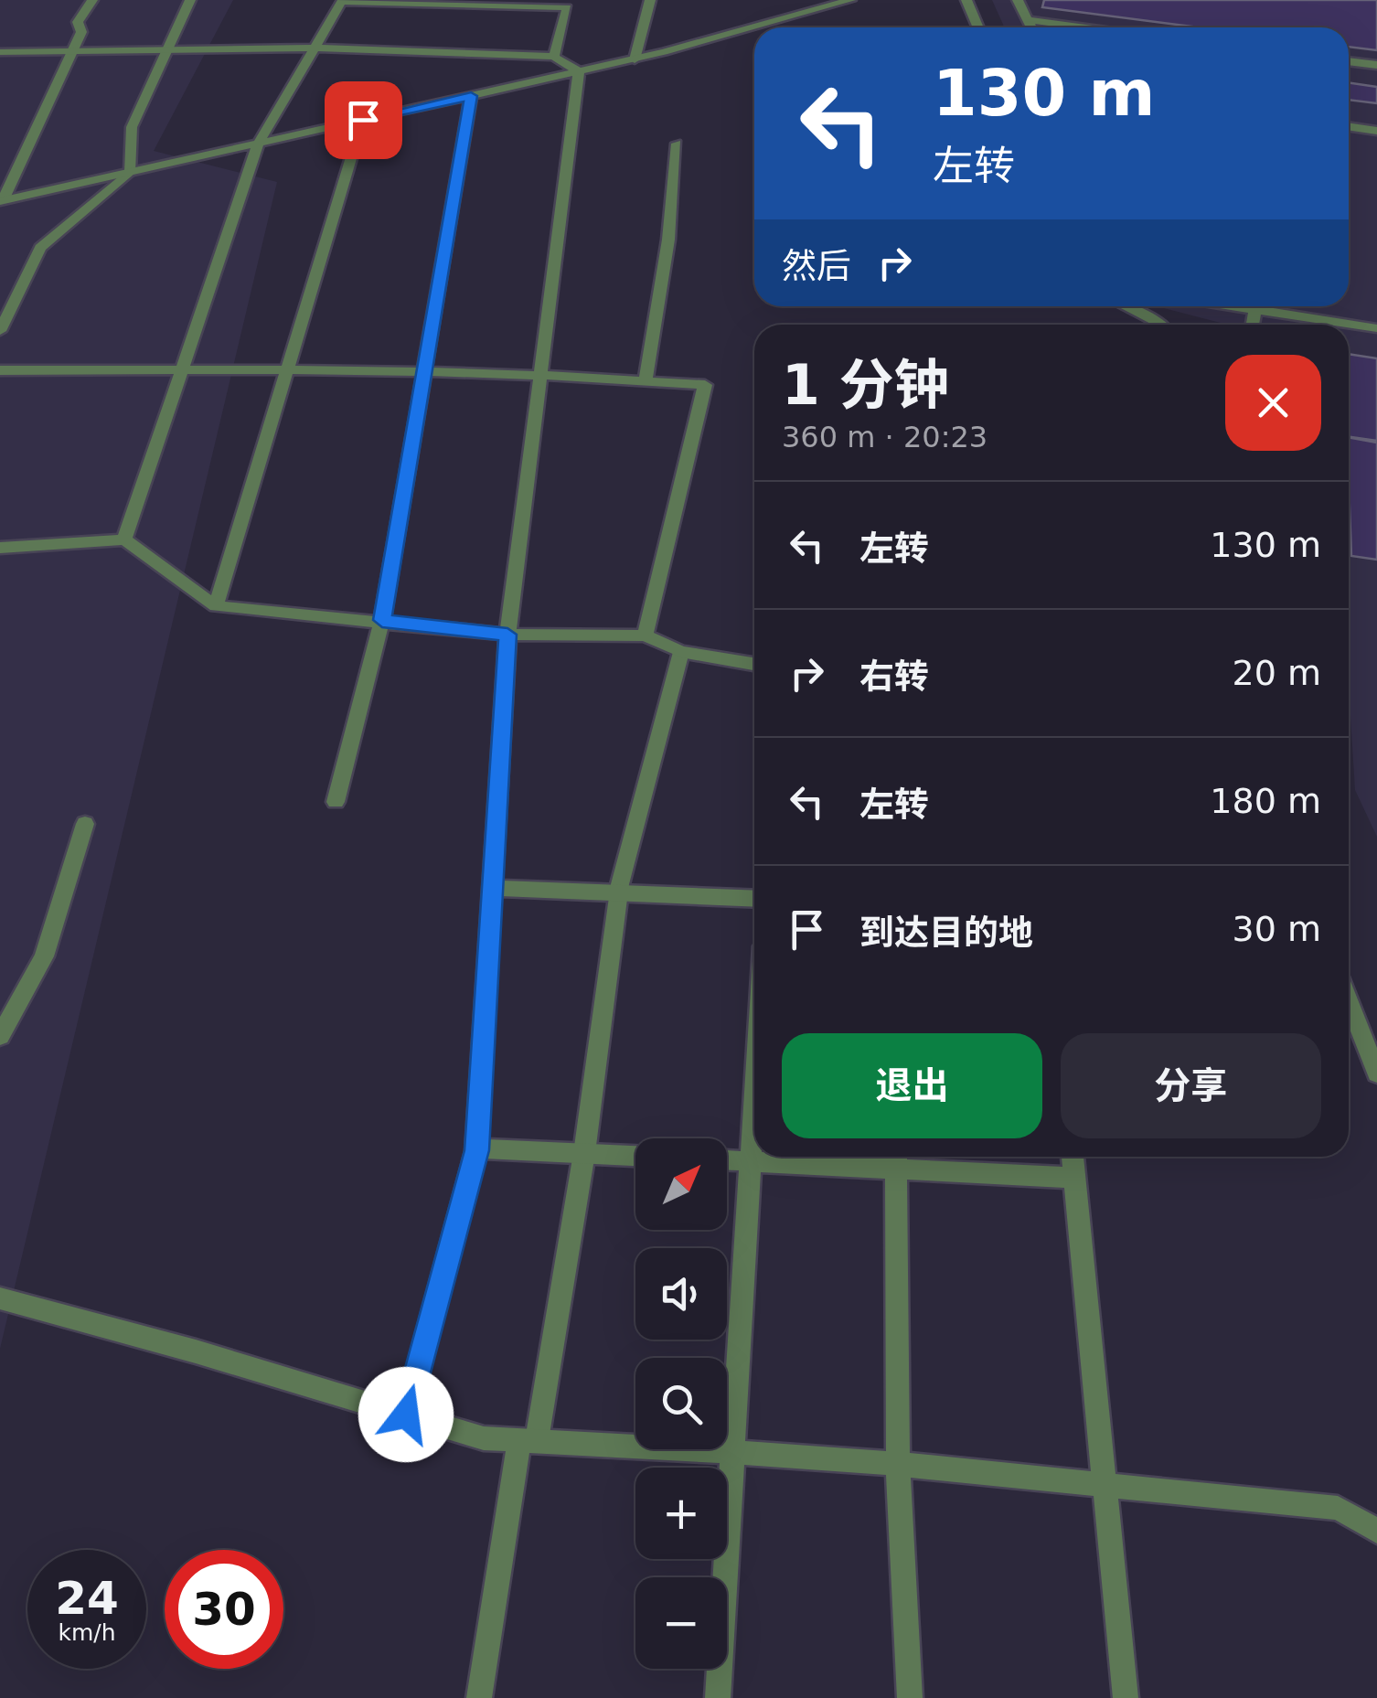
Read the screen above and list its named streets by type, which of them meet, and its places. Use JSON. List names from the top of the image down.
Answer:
{
  "north": "top right",
  "page": {
    "turn": ["130 m", "左转"],
    "then": "然后",
    "heading": ["1 分钟", "360 m · 20:23"],
    "list": [
      {
        "name": "左转",
        "value": "130 m"
      },
      {
        "name": "右转",
        "value": "20 m"
      },
      {
        "name": "左转",
        "value": "180 m"
      },
      {
        "name": "到达目的地",
        "value": "30 m"
      }
    ],
    "buttons": ["退出", "分享"],
    "map_buttons": ["+", "−"],
    "speed": "24 km/h",
    "limit": "30"
  }
}
